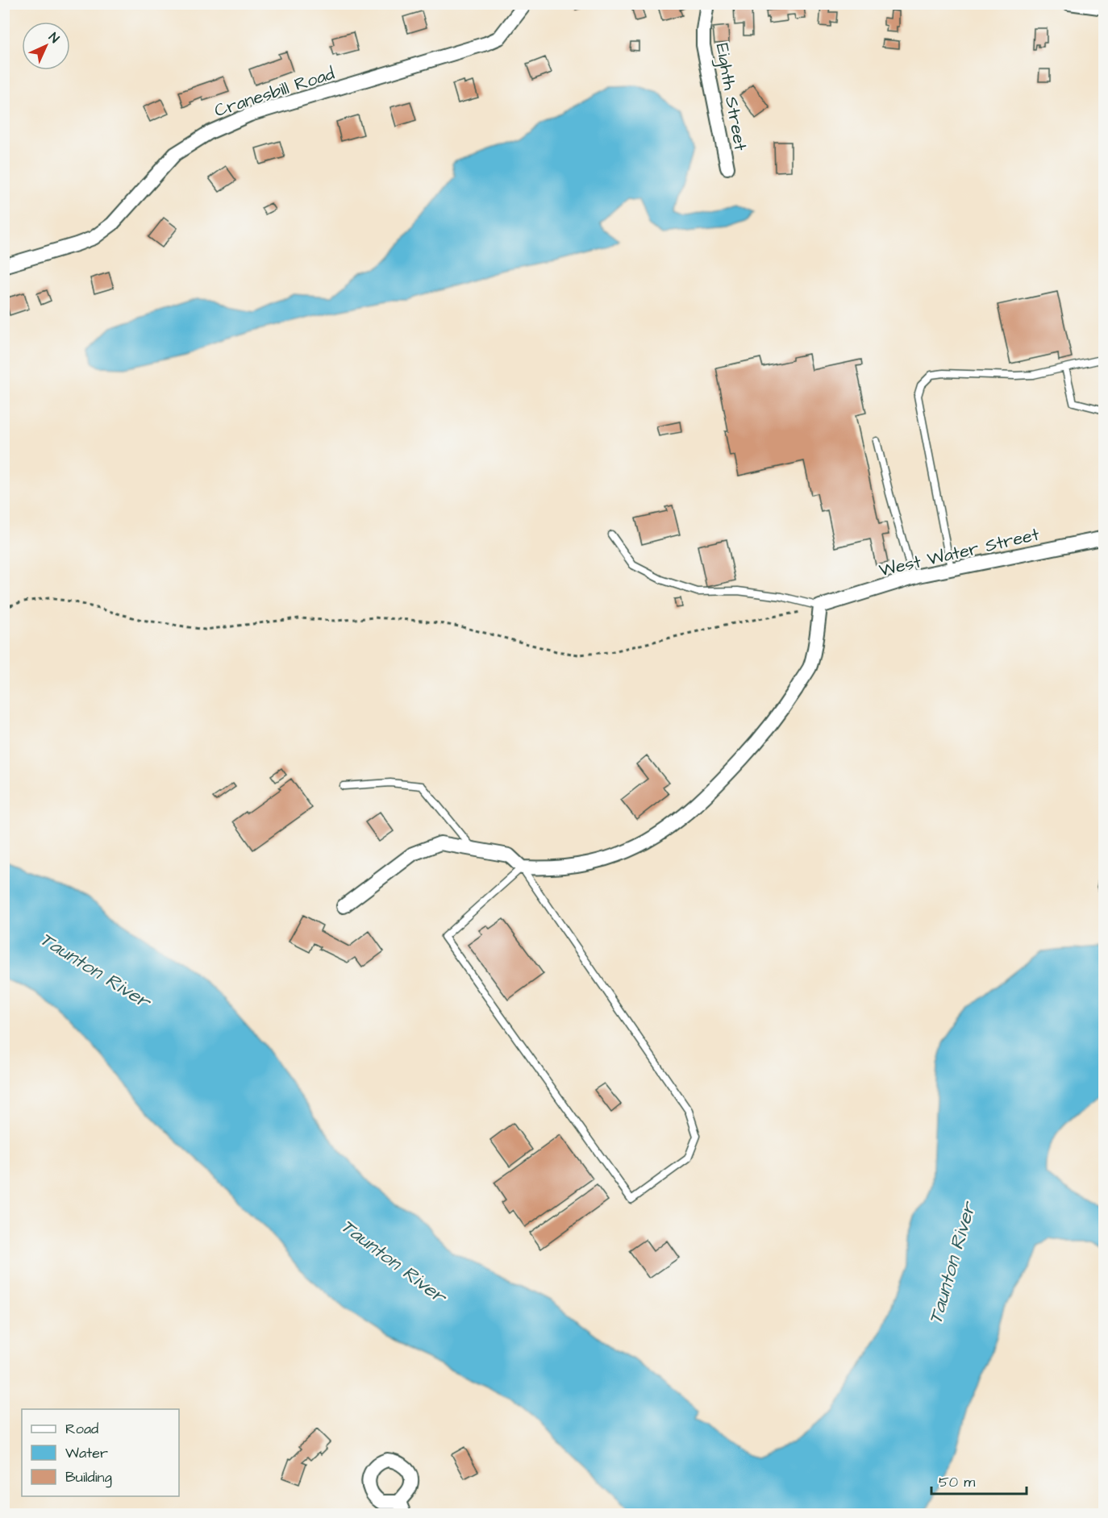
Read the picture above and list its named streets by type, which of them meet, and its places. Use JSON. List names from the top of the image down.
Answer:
{
  "streets": {
    "street": ["Cranesbill Road", "Eighth Street", "West Water Street"]
  },
  "water": ["Taunton River"],
  "legend": ["Road", "Water", "Building"],
  "scale_bar": "50 m",
  "north": "top right"
}
